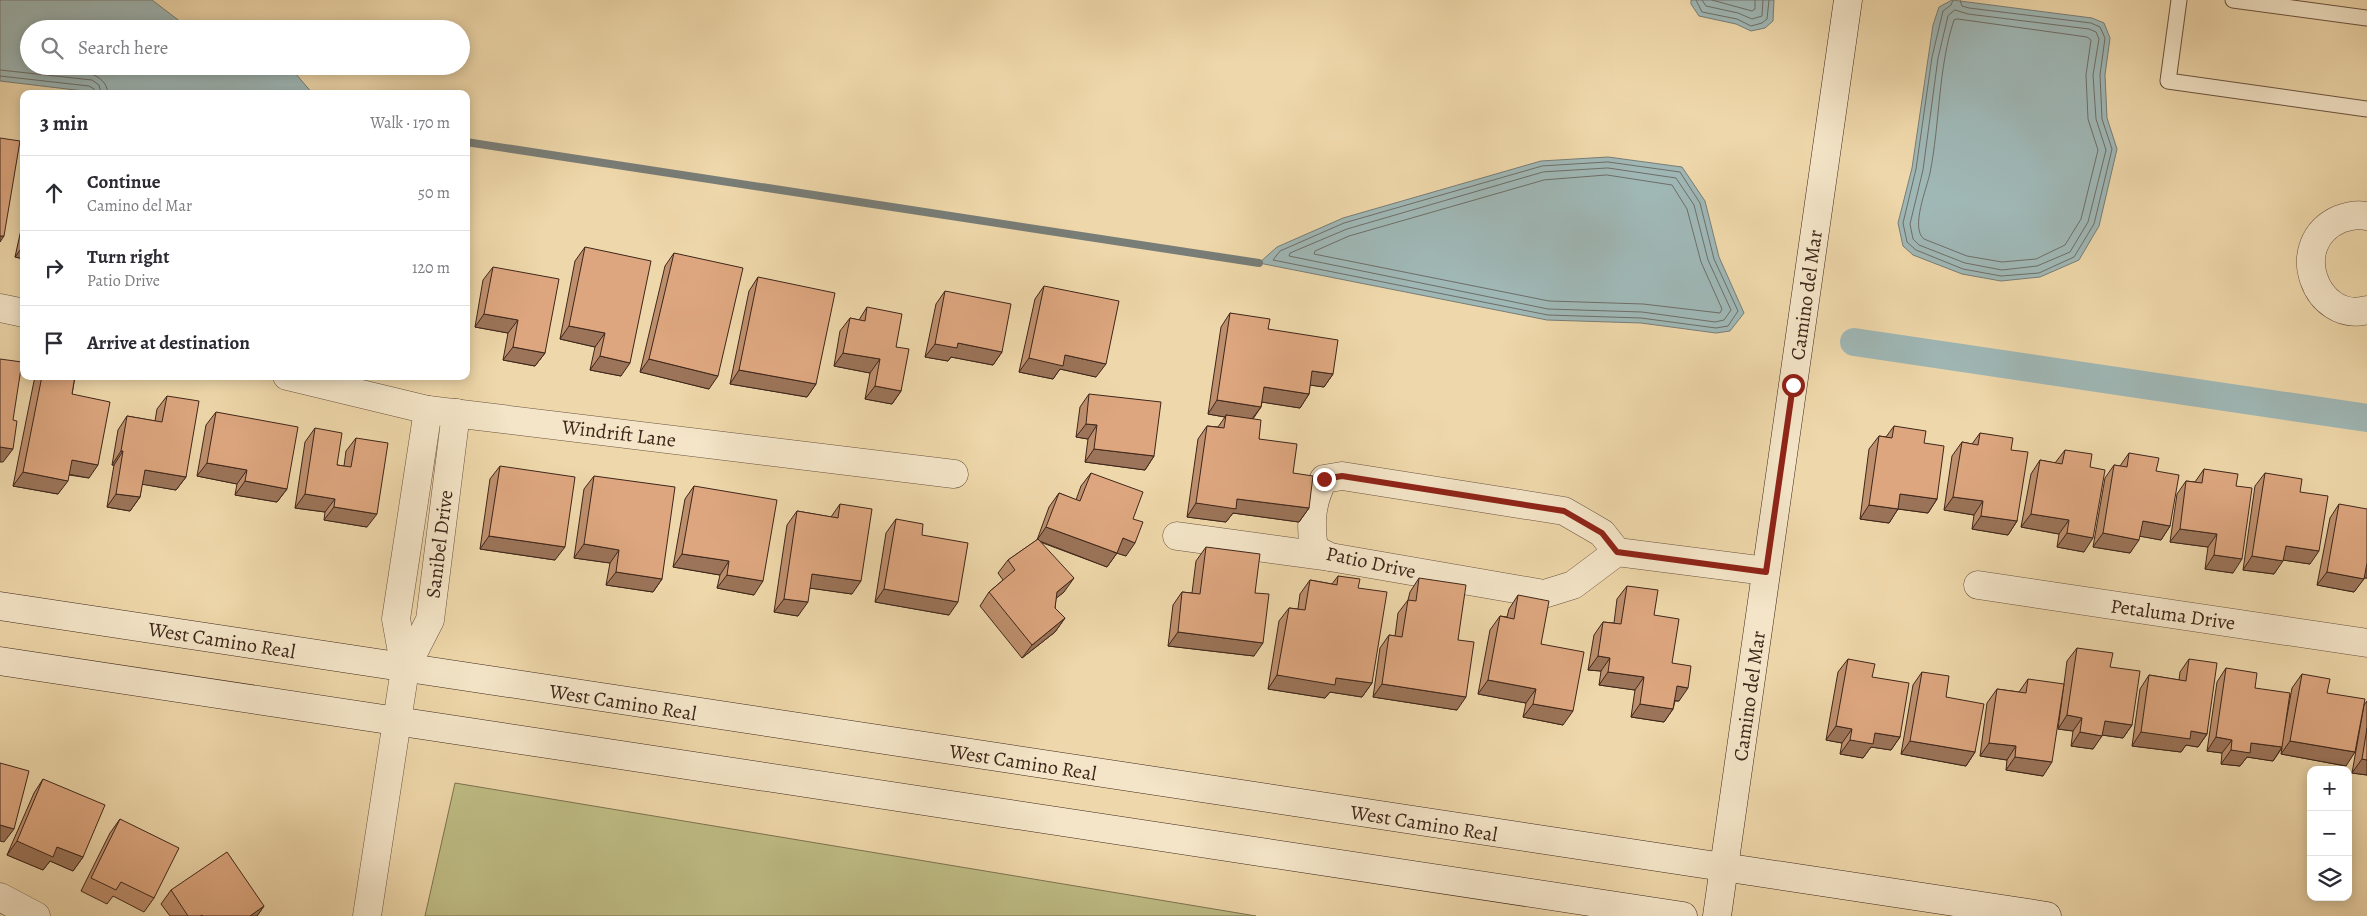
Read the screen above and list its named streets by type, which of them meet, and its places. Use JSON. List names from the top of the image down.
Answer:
{
  "streets": {
    "street": [
      "Camino del Mar",
      "Windrift Lane",
      "Sanibel Drive",
      "Patio Drive",
      "Petaluma Drive",
      "West Camino Real"
    ]
  },
  "crossings": [
    ["Camino del Mar", "West Camino Real"],
    ["Windrift Lane", "Sanibel Drive"],
    ["Sanibel Drive", "West Camino Real"]
  ],
  "page": {
    "search": "Search here",
    "heading": ["3 min", "Walk · 170 m"],
    "list": [
      ["Continue", "Camino del Mar", "50 m"],
      ["Turn right", "Patio Drive", "120 m"],
      "Arrive at destination"
    ],
    "map_buttons": ["+", "−"]
  }
}
